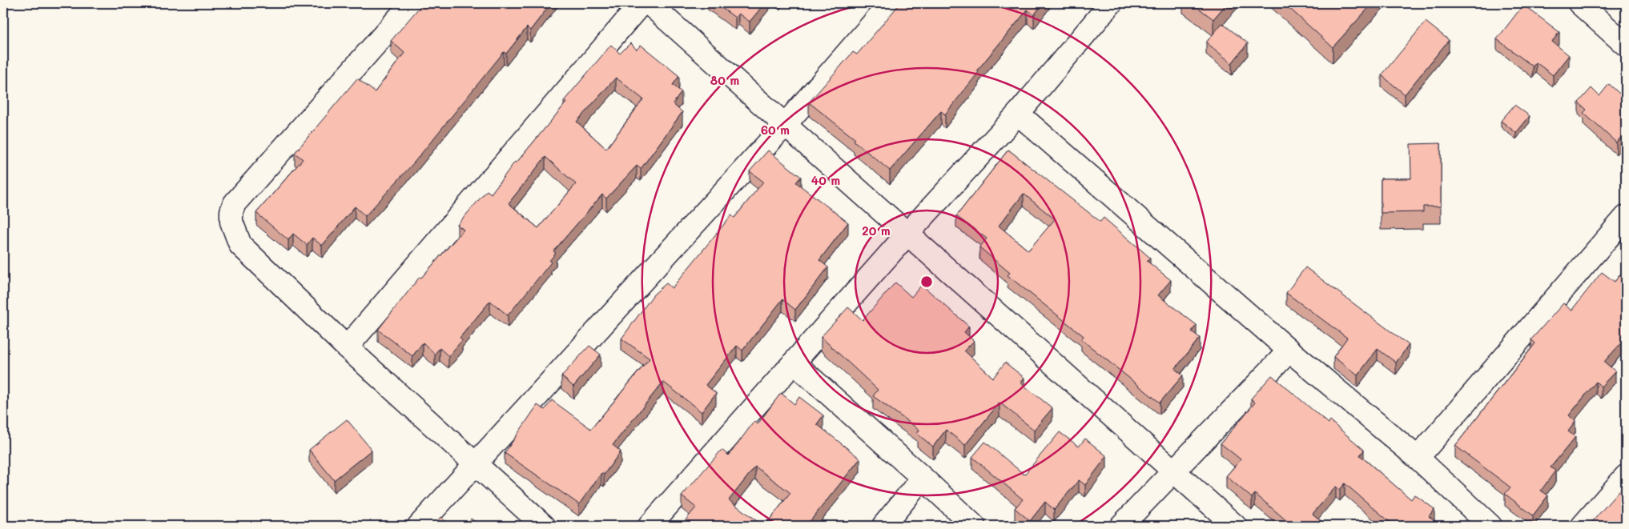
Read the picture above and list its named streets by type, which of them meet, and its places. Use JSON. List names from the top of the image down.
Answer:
{
  "rings": [
    "80 m",
    "60 m",
    "40 m",
    "20 m"
  ]
}
